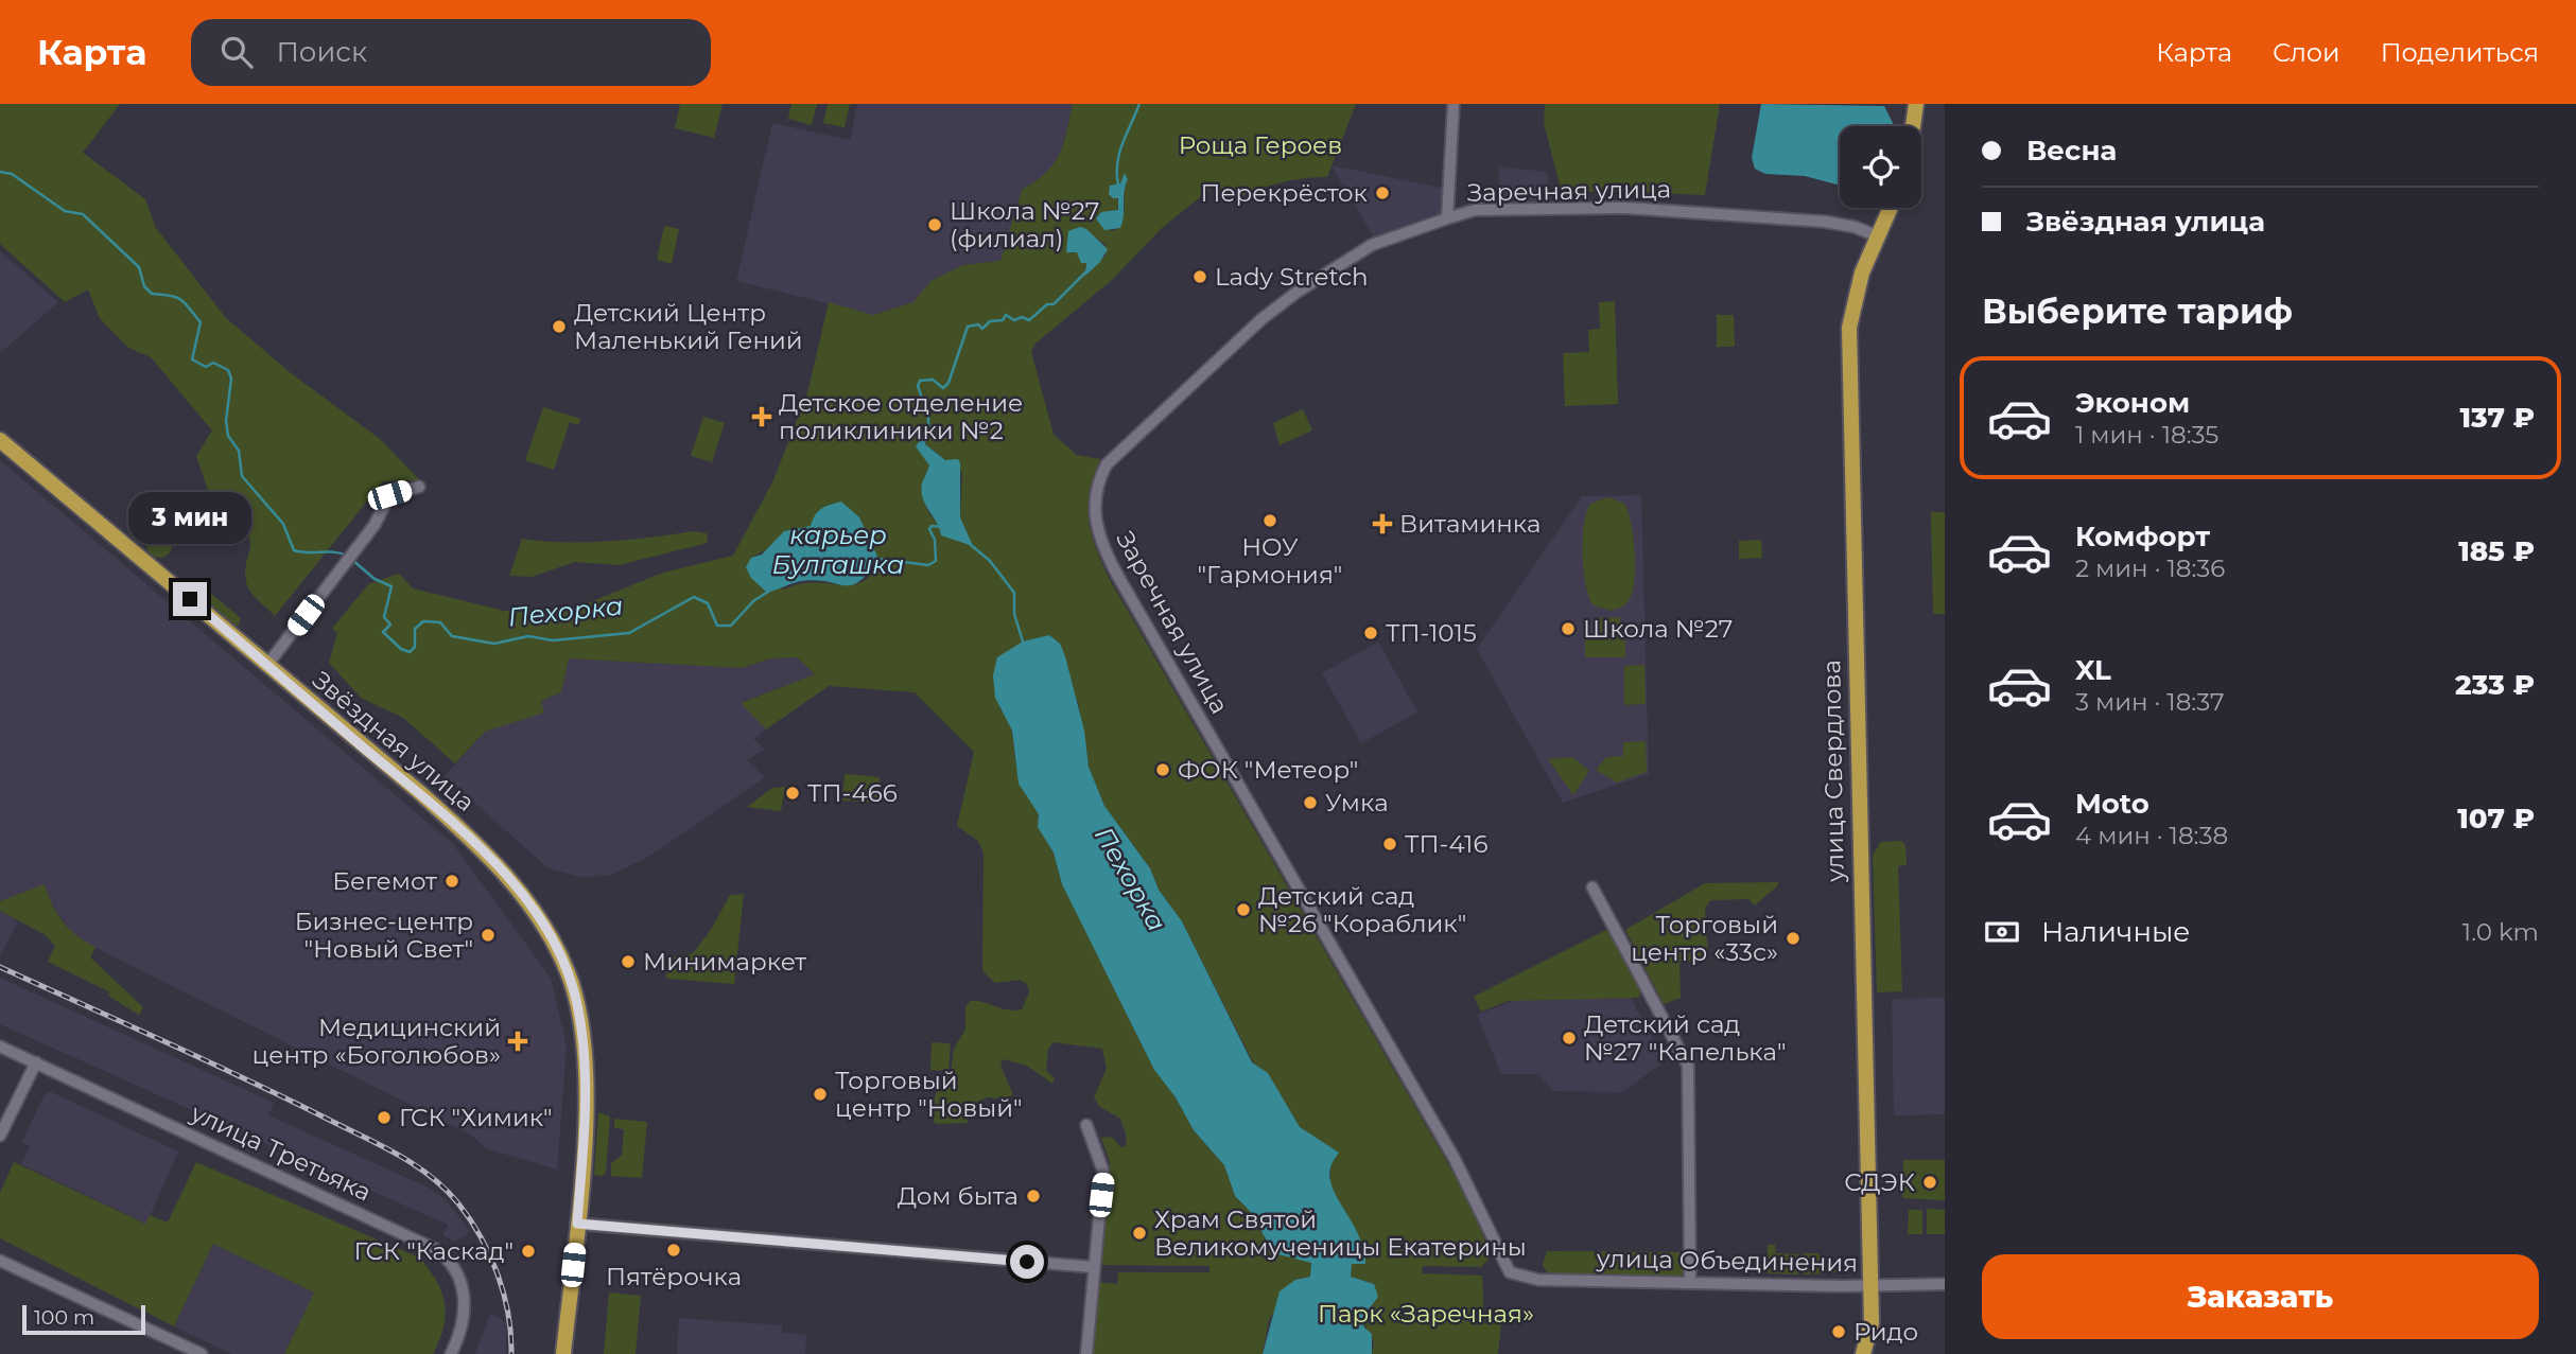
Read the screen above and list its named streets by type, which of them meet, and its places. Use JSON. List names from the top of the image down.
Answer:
{
  "streets": {
    "main road": ["Звёздная улица", "улица Свердлова"],
    "street": ["Заречная улица", "улица Третьяка", "улица Объединения"]
  },
  "crossings": [
    ["Заречная улица", "улица Свердлова"],
    ["Заречная улица", "улица Объединения"],
    ["улица Свердлова", "улица Объединения"]
  ],
  "water": ["карьер Булгашка", "Пехорка"],
  "parks": ["Роща Героев", "Парк «Заречная»"],
  "places": {
    "other": [
      "Перекрёсток",
      "Школа №27 (филиал)",
      "Lady Stretch",
      "Детский Центр Маленький Гений",
      "НОУ \"Гармония\"",
      "Школа №27",
      "ТП-1015",
      "ФОК \"Метеор\"",
      "ТП-466",
      "Умка",
      "ТП-416",
      "Бегемот",
      "Детский сад №26 \"Кораблик\"",
      "Бизнес-центр \"Новый Свет\"",
      "Торговый центр «33с»",
      "Минимаркет",
      "Детский сад №27 \"Капелька\"",
      "Торговый центр \"Новый\"",
      "ГСК \"Химик\"",
      "СДЭК",
      "Дом быта",
      "Храм Святой Великомученицы Екатерины",
      "Пятёрочка",
      "ГСК \"Каскад\"",
      "Ридо"
    ],
    "health": ["Детское отделение поликлиники №2", "Витаминка", "Медицинский центр «Боголюбов»"]
  },
  "scale_bar": "100 m",
  "page": {
    "header": "Карта",
    "search": "Поиск",
    "nav": ["Карта", "Слои", "Поделиться"],
    "banner": ["Весна", "Звёздная улица"],
    "heading": "Выберите тариф",
    "list": [
      {
        "name": "Эконом",
        "note": "1 мин · 18:35",
        "value": "137 ₽"
      },
      {
        "name": "Комфорт",
        "note": "2 мин · 18:36",
        "value": "185 ₽"
      },
      {
        "name": "XL",
        "note": "3 мин · 18:37",
        "value": "233 ₽"
      },
      {
        "name": "Moto",
        "note": "4 мин · 18:38",
        "value": "107 ₽"
      }
    ],
    "bubble": "3 мин",
    "pay": ["Наличные", "1.0 km"],
    "buttons": "Заказать",
    "scale": "100 m"
  }
}
